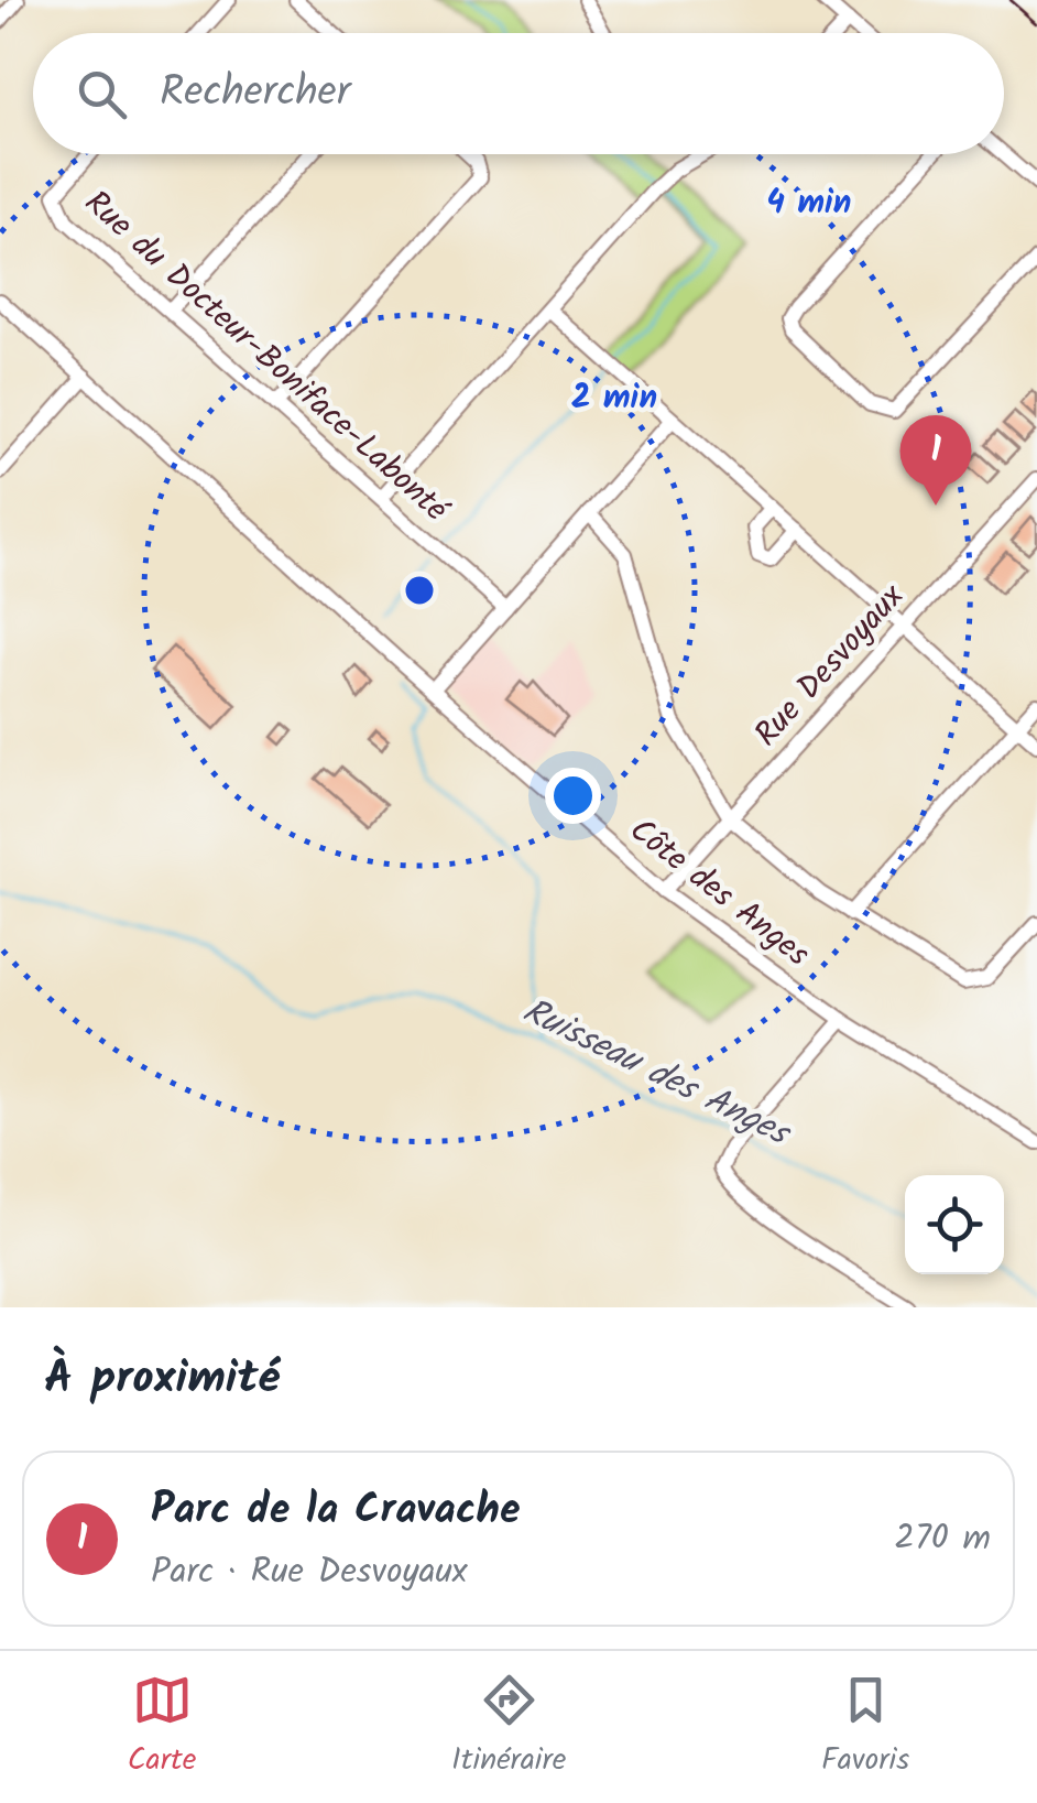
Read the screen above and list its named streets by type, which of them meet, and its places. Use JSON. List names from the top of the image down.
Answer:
{
  "streets": {
    "street": ["Rue du Docteur-Boniface-Labonté", "Rue Desvoyaux", "Côte des Anges"]
  },
  "crossings": [
    ["Rue Desvoyaux", "Côte des Anges"]
  ],
  "water": ["Ruisseau des Anges"],
  "page": {
    "search": "Rechercher",
    "pins": "1",
    "heading": "À proximité",
    "list": [
      {
        "mark": "1",
        "name": "Parc de la Cravache",
        "note": "Parc · Rue Desvoyaux",
        "value": "270 m"
      }
    ],
    "nav": ["Carte", "Itinéraire", "Favoris"]
  },
  "rings": ["4 min", "2 min"]
}
